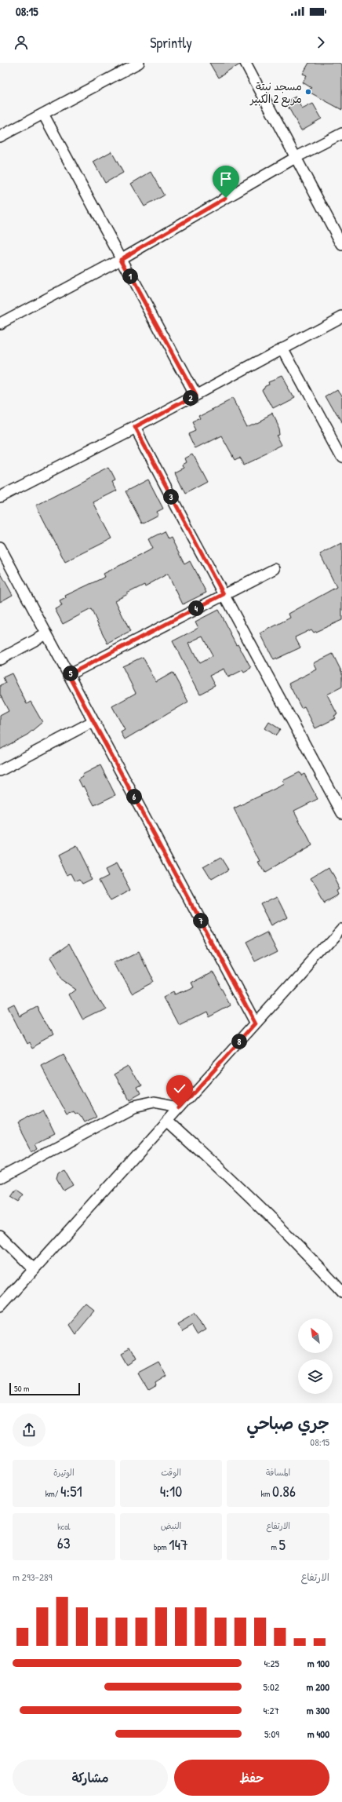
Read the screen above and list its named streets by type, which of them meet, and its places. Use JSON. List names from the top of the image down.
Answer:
{
  "places": ["مسجد نبتة مربع 2 الكبير"],
  "scale_bar": "50 m",
  "north": "top left",
  "page": {
    "status": "08:15",
    "header": "Sprintly",
    "pins": [
      "1",
      "2",
      "3",
      "4",
      "5",
      "6",
      "7",
      "8"
    ],
    "scale": "50 m",
    "heading": ["جري صباحي", "08:15"],
    "stats": [
      ["المسافة", "0.86 km"],
      ["الوقت", "4:10"],
      ["الوتيرة", "4:51 /km"],
      ["الارتفاع", "5 m"],
      ["النبض", "147 bpm"],
      ["kcal", "63"]
    ],
    "chart": ["الارتفاع", "289–293 m"],
    "list": [
      {
        "name": "100 m",
        "note": "4:25"
      },
      {
        "name": "200 m",
        "note": "5:02"
      },
      {
        "name": "300 m",
        "note": "4:27"
      },
      {
        "name": "400 m",
        "note": "5:09"
      }
    ],
    "buttons": ["حفظ", "مشاركة"]
  }
}
